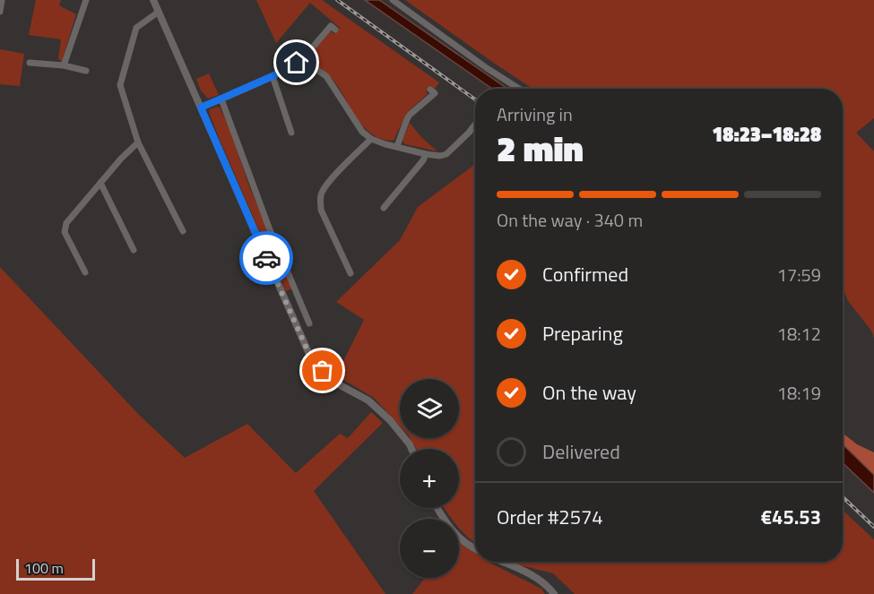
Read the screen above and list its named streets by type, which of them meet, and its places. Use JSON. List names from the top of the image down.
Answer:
{
  "scale_bar": "100 m",
  "page": {
    "heading": ["2 min", "Arriving in", "18:23–18:28"],
    "panel": ["Order #2574", "€45.53"],
    "bar": "On the way · 340 m",
    "list": [
      ["Confirmed", "17:59"],
      ["Preparing", "18:12"],
      ["On the way", "18:19"],
      "Delivered"
    ],
    "map_buttons": ["+", "−"],
    "scale": "100 m"
  }
}
